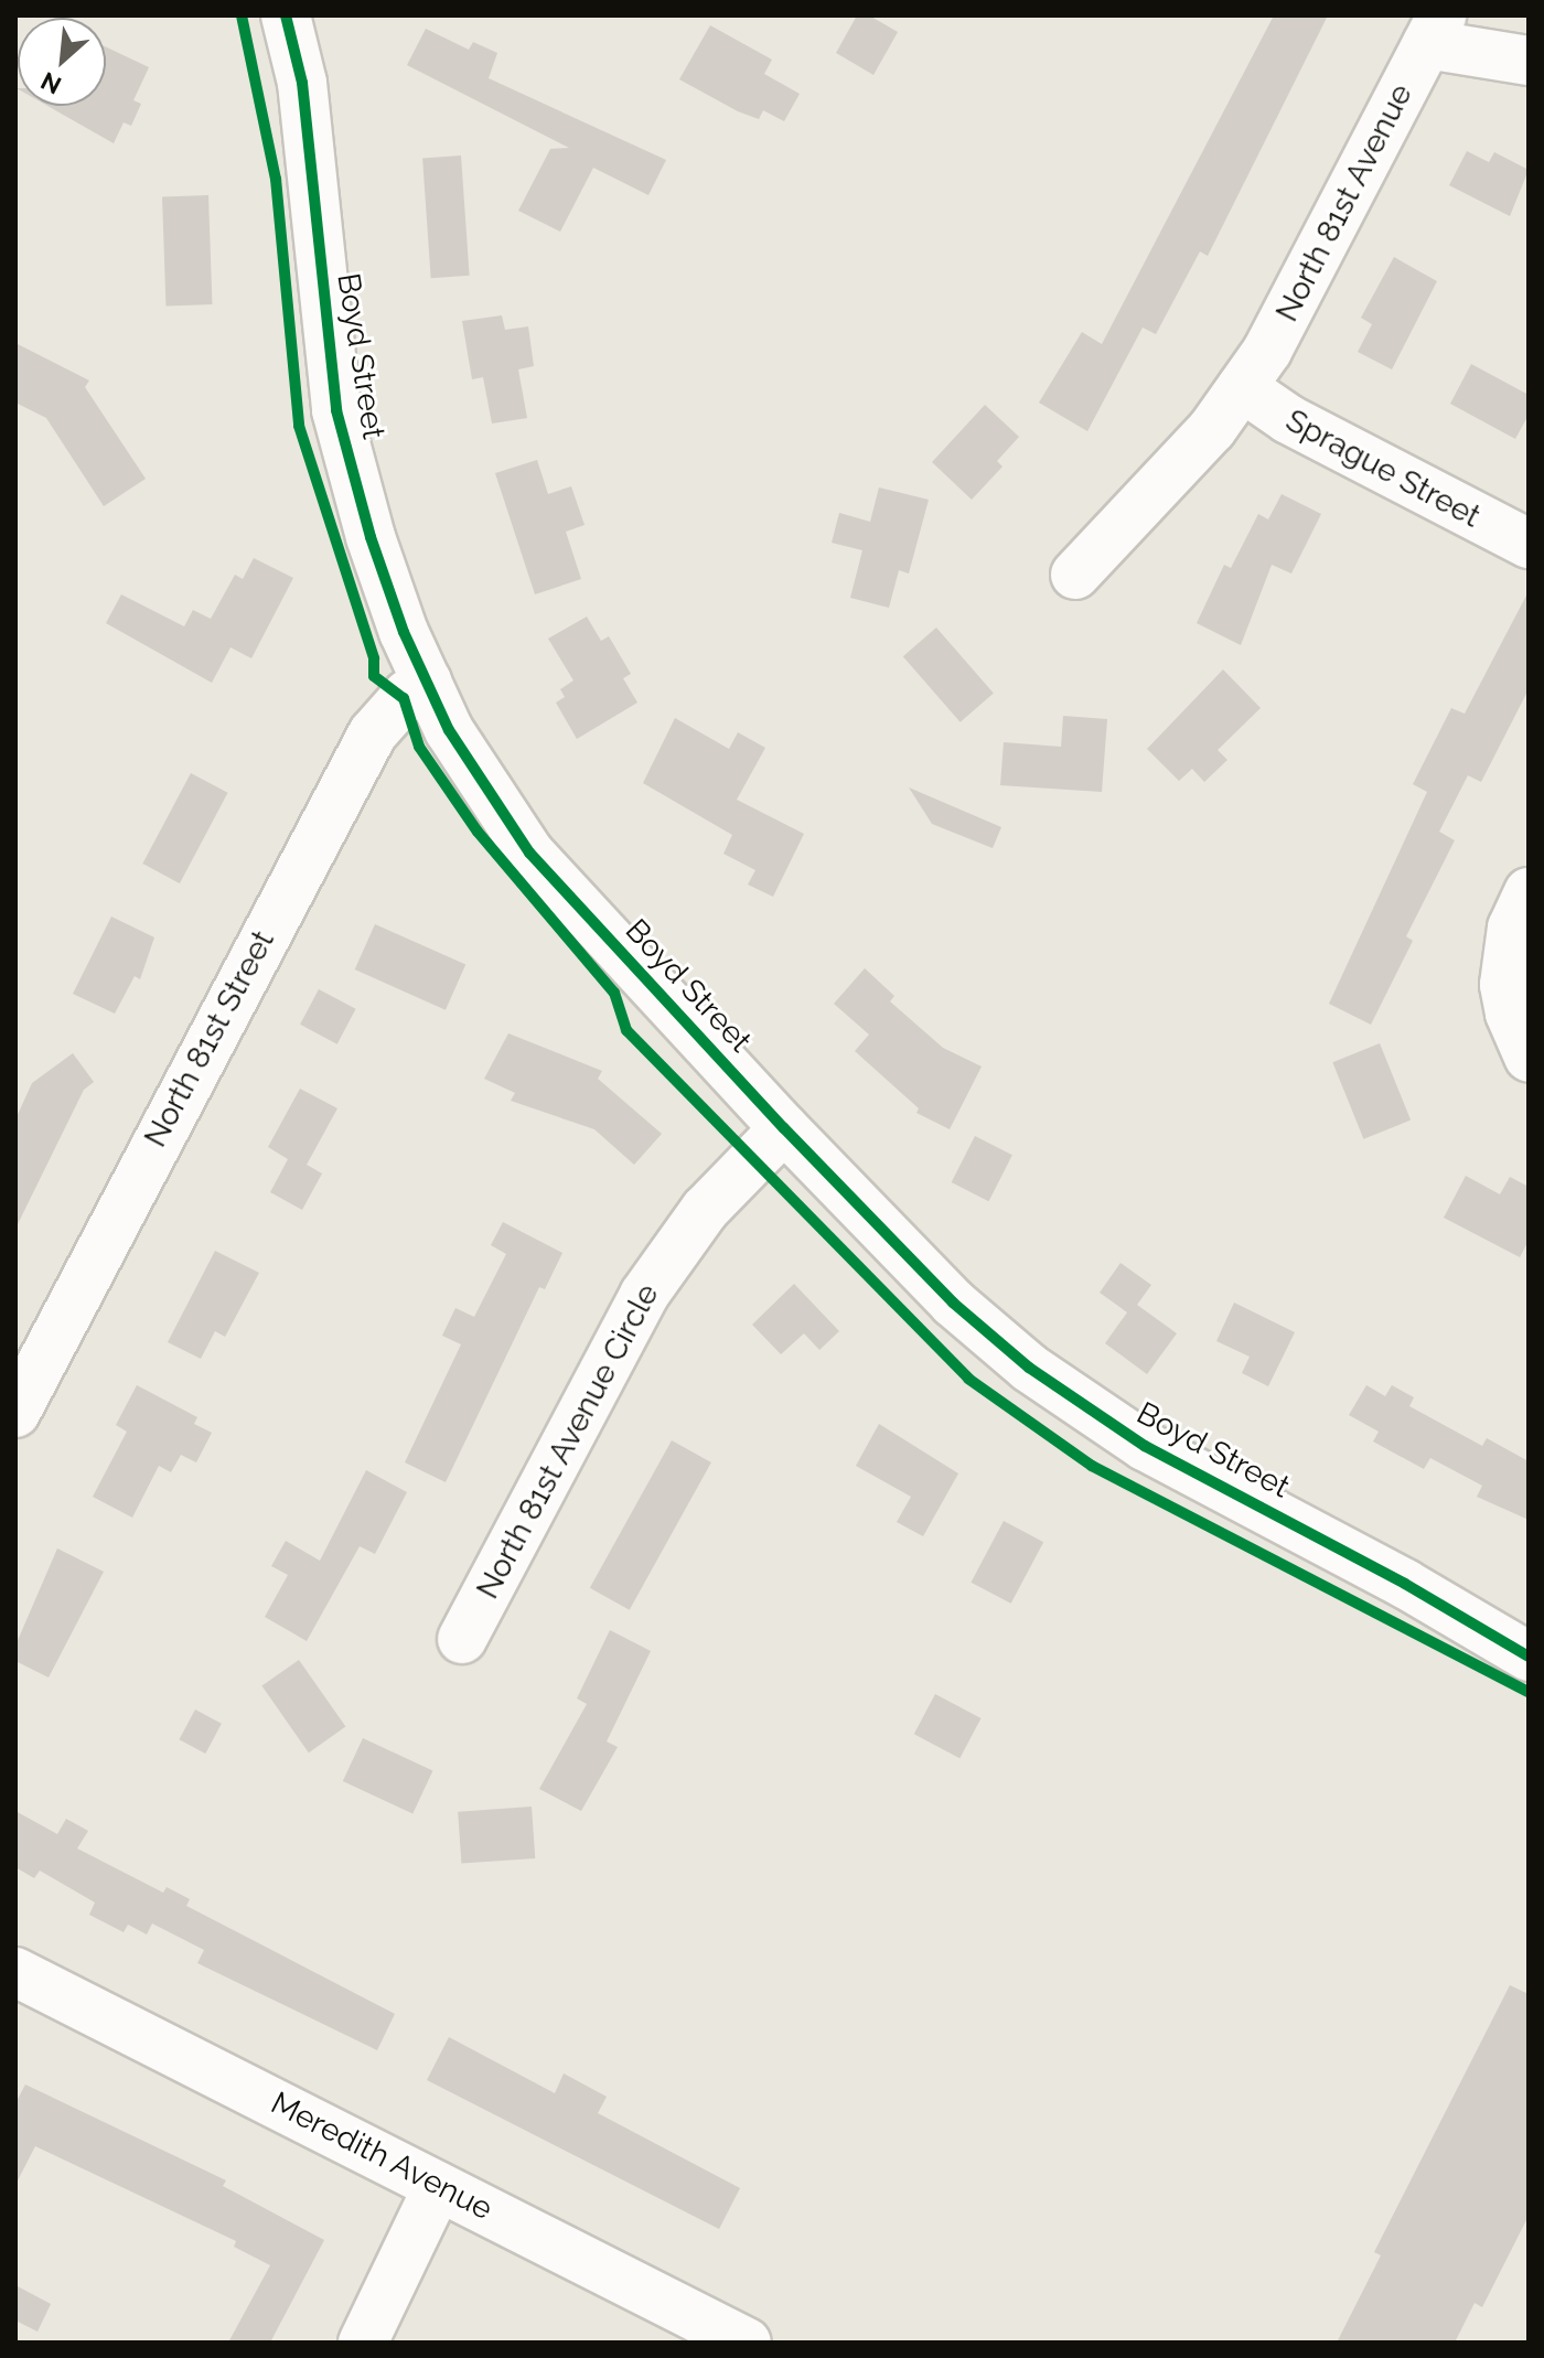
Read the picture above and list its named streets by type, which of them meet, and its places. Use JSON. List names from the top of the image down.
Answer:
{
  "streets": {
    "street": [
      "North 81st Avenue",
      "Boyd Street",
      "Sprague Street",
      "North 81st Street",
      "North 81st Avenue Circle",
      "Meredith Avenue"
    ]
  },
  "crossings": [
    ["North 81st Avenue", "Sprague Street"],
    ["Boyd Street", "North 81st Street"],
    ["Boyd Street", "North 81st Avenue Circle"]
  ],
  "north": "bottom left"
}
